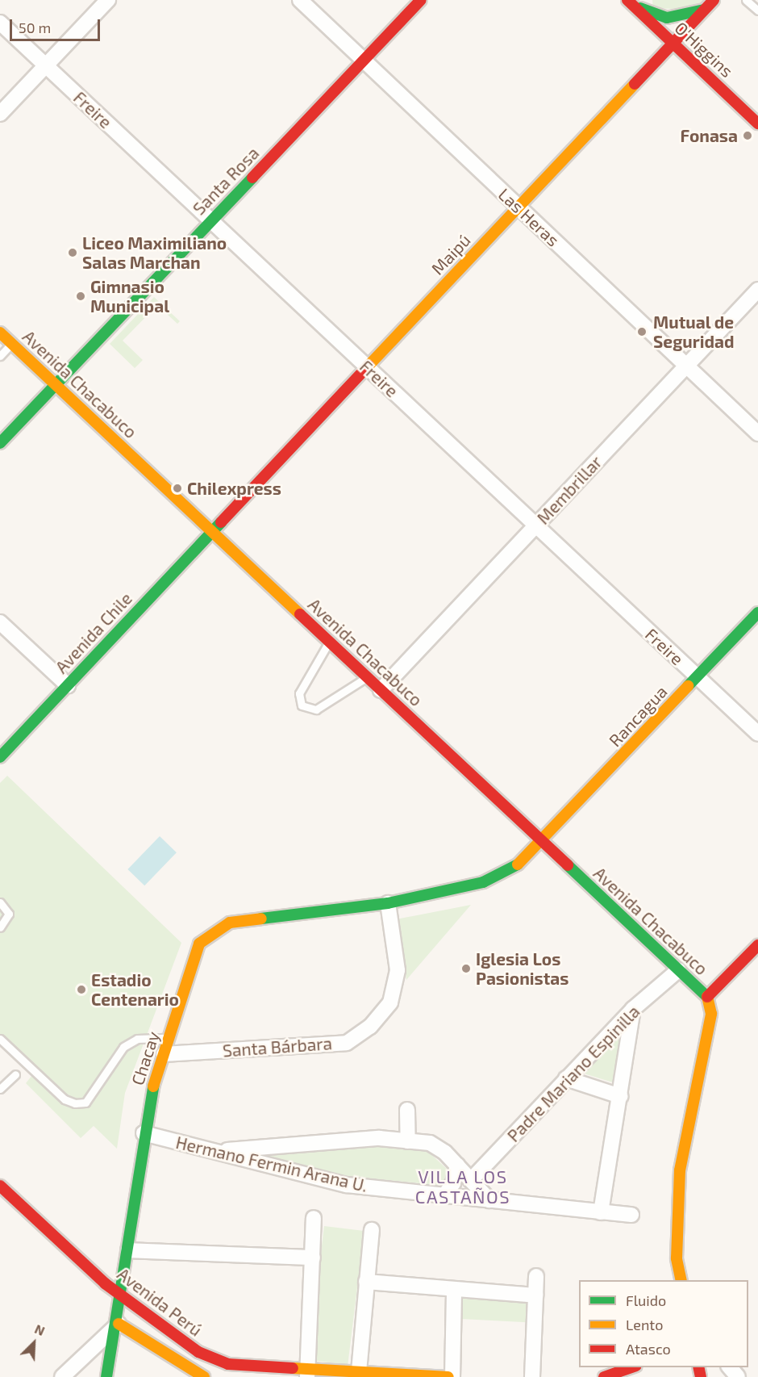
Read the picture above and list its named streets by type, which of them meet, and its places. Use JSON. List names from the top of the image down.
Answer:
{
  "streets": {
    "main road": [
      "O'Higgins",
      "Santa Rosa",
      "Maipú",
      "Avenida Chacabuco",
      "Avenida Chile",
      "Rancagua",
      "Chacay",
      "Avenida Perú"
    ],
    "street": [
      "Freire",
      "Las Heras",
      "Membrillar",
      "Santa Bárbara",
      "Padre Mariano Espinilla",
      "Hermano Fermin Arana U."
    ]
  },
  "crossings": [
    ["O'Higgins", "Maipú"],
    ["Freire", "Santa Rosa"],
    ["Freire", "Maipú"],
    ["Freire", "Membrillar"],
    ["Freire", "Rancagua"],
    ["Santa Rosa", "Las Heras"],
    ["Santa Rosa", "Avenida Chacabuco"],
    ["Las Heras", "Maipú"],
    ["Las Heras", "Membrillar"],
    ["Maipú", "Avenida Chacabuco"],
    ["Maipú", "Avenida Chile"],
    ["Avenida Chacabuco", "Membrillar"],
    ["Avenida Chacabuco", "Avenida Chile"],
    ["Avenida Chacabuco", "Rancagua"],
    ["Avenida Chacabuco", "Chacay"],
    ["Avenida Chacabuco", "Padre Mariano Espinilla"],
    ["Rancagua", "Chacay"],
    ["Santa Bárbara", "Chacay"],
    ["Chacay", "Hermano Fermin Arana U."],
    ["Chacay", "Avenida Perú"]
  ],
  "districts": ["VILLA LOS CASTAÑOS"],
  "places": [
    "Fonasa",
    "Liceo Maximiliano Salas Marchan",
    "Gimnasio Municipal",
    "Mutual de Seguridad",
    "Chilexpress",
    "Iglesia Los Pasionistas",
    "Estadio Centenario"
  ],
  "legend": ["Fluido", "Lento", "Atasco"],
  "scale_bar": "50 m",
  "north": "top right"
}
